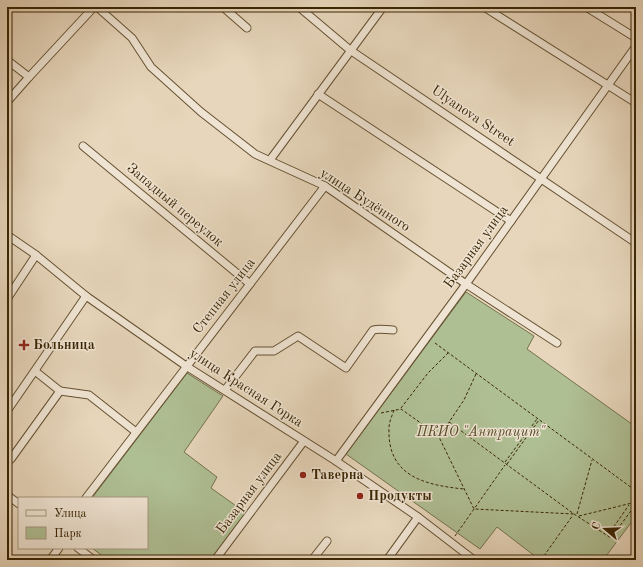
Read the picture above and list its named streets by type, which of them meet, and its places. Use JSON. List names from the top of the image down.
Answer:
{
  "streets": {
    "street": [
      "Ulyanova Street",
      "улица Будённого",
      "Западный переулок",
      "Базарная улица",
      "Степная улица",
      "улица Красная Горка"
    ]
  },
  "crossings": [
    ["Ulyanova Street", "Базарная улица"],
    ["улица Будённого", "Базарная улица"],
    ["улица Будённого", "Степная улица"],
    ["Западный переулок", "Степная улица"],
    ["Базарная улица", "улица Красная Горка"],
    ["Степная улица", "улица Красная Горка"]
  ],
  "parks": ["ПКИО \"Антрацит\""],
  "places": {
    "health": ["Больница"],
    "other": ["Таверна", "Продукты"]
  },
  "legend": ["Улица", "Парк"],
  "north": "left"
}
